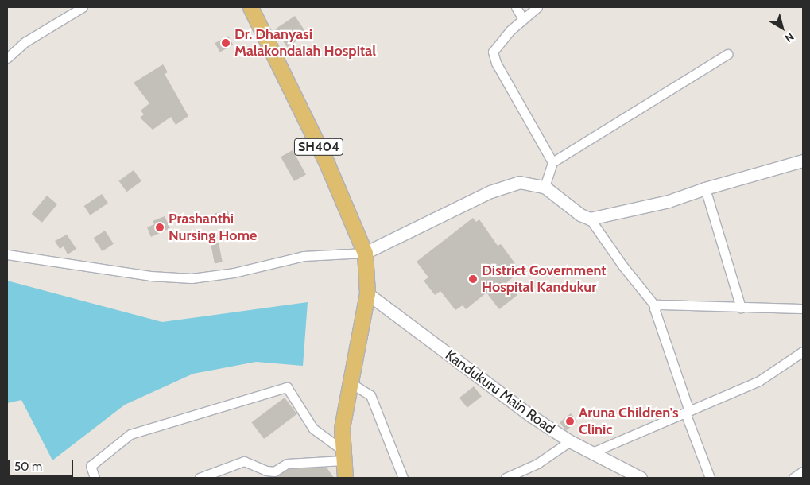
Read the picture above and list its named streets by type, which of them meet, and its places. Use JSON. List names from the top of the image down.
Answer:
{
  "streets": {
    "main road": ["SH404"],
    "street": ["Kandukuru Main Road"]
  },
  "crossings": [
    ["SH404", "Kandukuru Main Road"]
  ],
  "places": [
    "Dr. Dhanyasi Malakondaiah Hospital",
    "Prashanthi Nursing Home",
    "District Government Hospital Kandukur",
    "Aruna Children's Clinic"
  ],
  "scale_bar": "50 m",
  "north": "bottom right"
}
